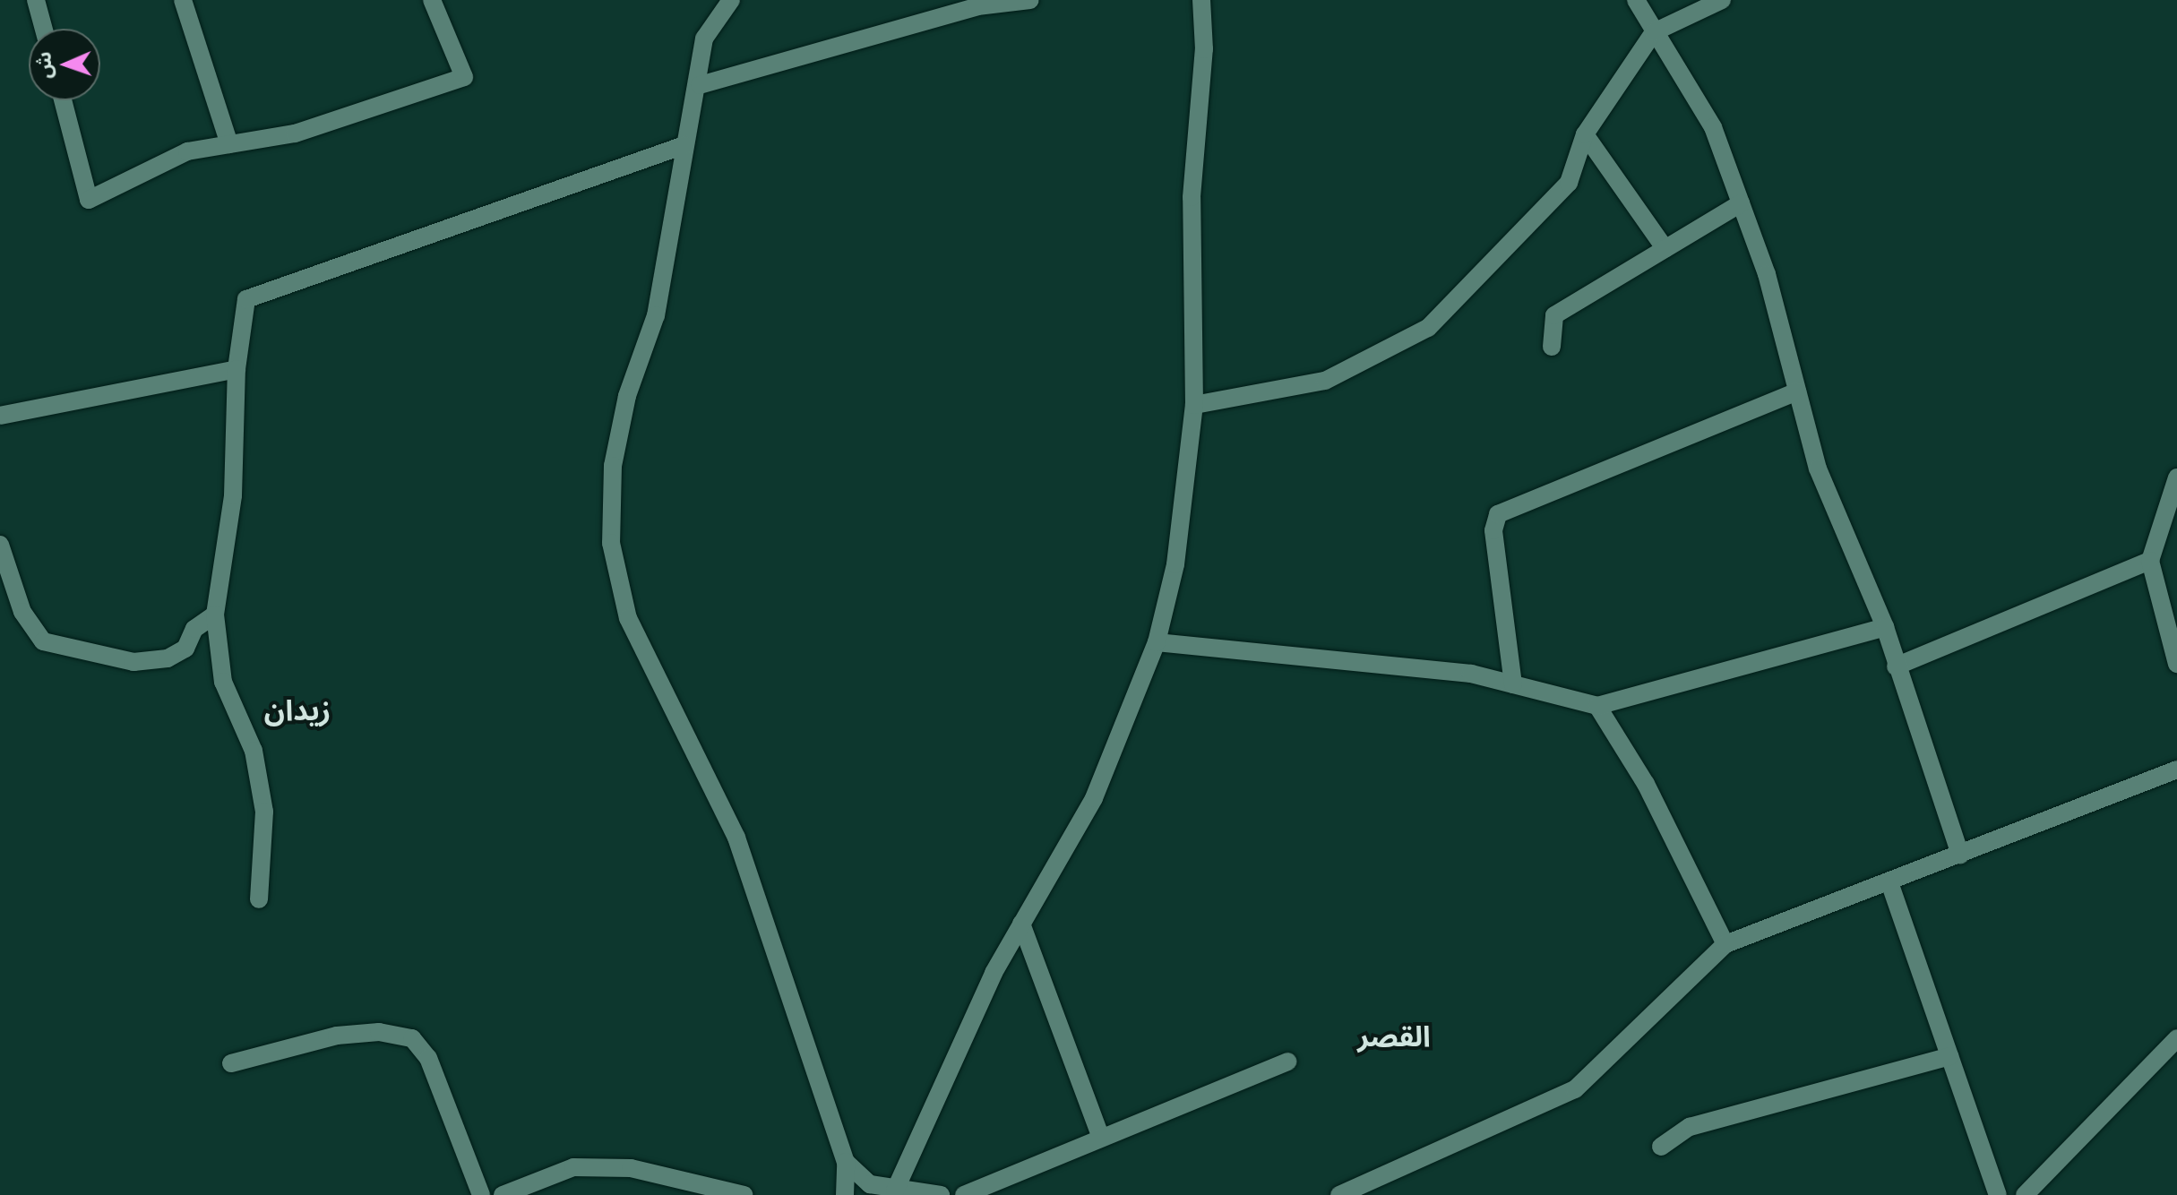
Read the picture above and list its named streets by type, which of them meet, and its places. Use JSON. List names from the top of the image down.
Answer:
{
  "districts": ["زيدان", "القصر"],
  "north": "left"
}
